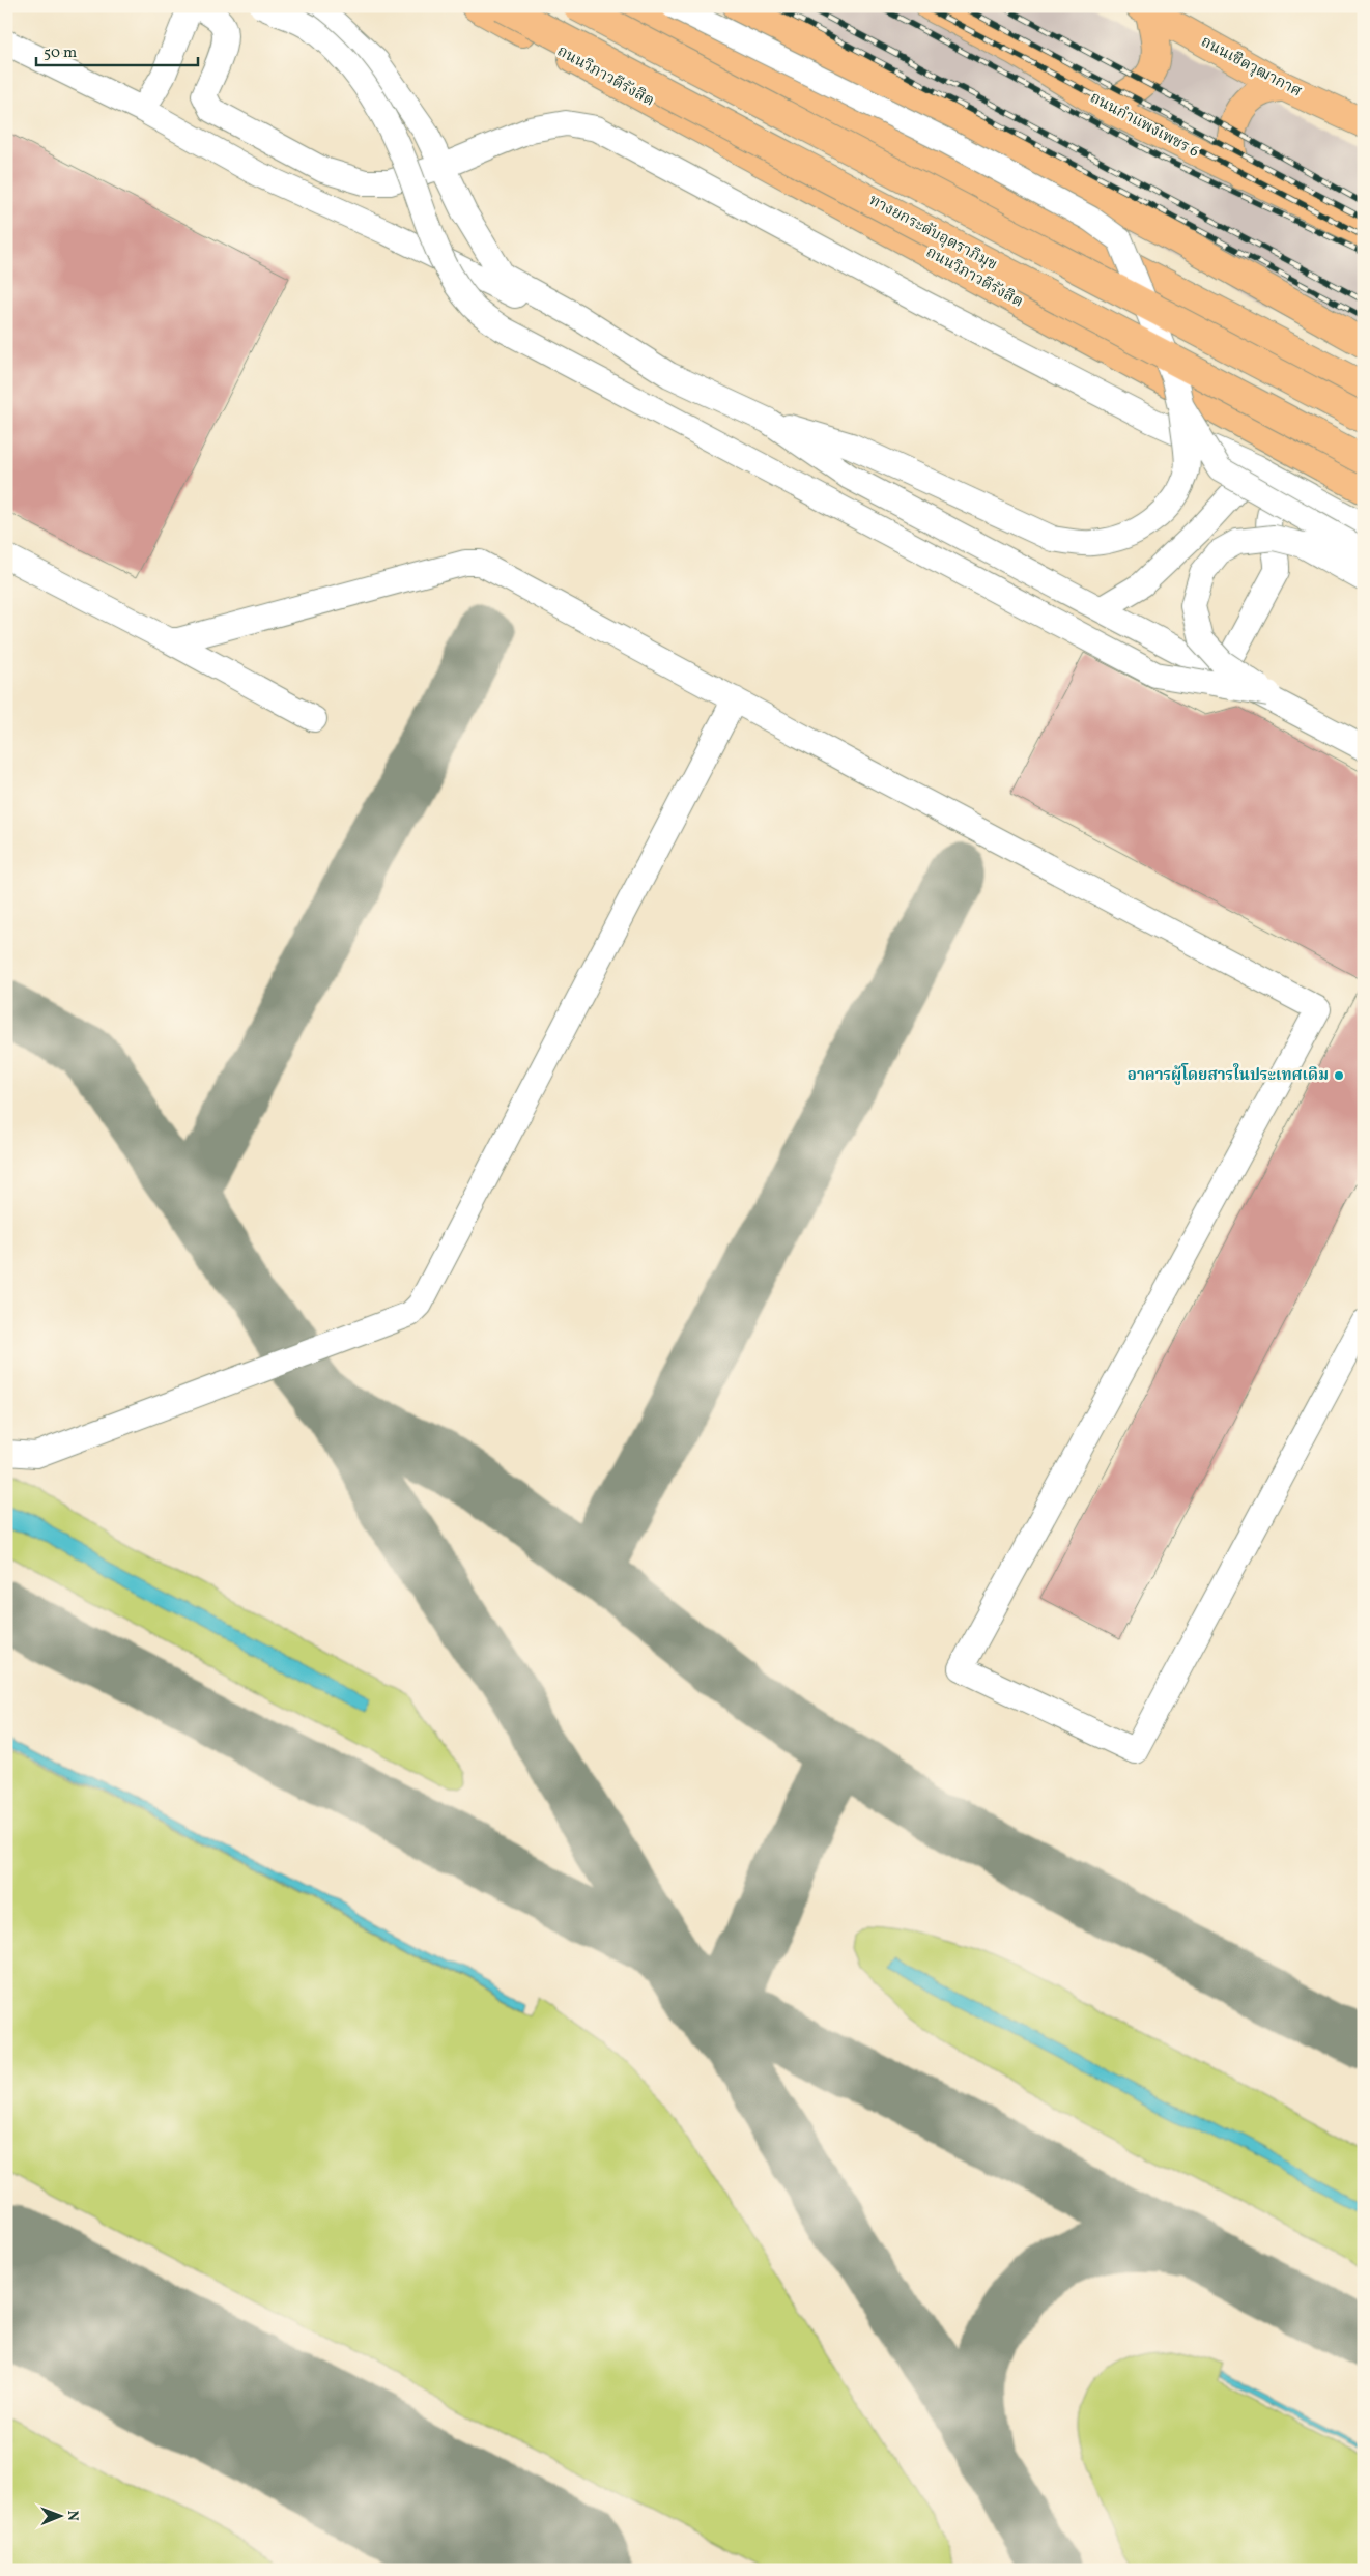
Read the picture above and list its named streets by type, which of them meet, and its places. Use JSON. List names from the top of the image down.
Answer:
{
  "streets": {
    "main road": [
      "ถนนเชิดวุฒากาศ",
      "ถนนวิภาวดีรังสิต",
      "ถนนกำแพงเพชร 6",
      "ทางยกระดับอุตราภิมุข"
    ]
  },
  "places": ["อาคารผู้โดยสารในประเทศเดิม"],
  "scale_bar": "50 m",
  "north": "right"
}
